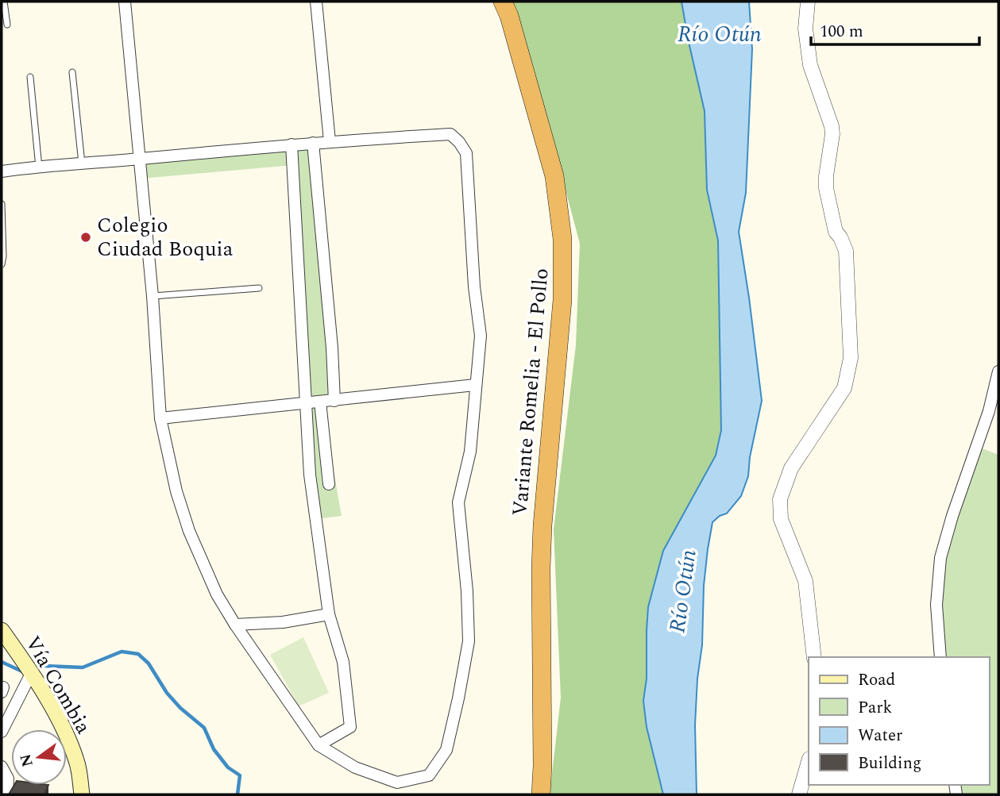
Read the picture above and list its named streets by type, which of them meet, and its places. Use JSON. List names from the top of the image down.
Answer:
{
  "streets": {
    "highway": ["Variante Romelia - El Pollo"],
    "main road": ["Vía Combia"]
  },
  "water": ["Río Otún"],
  "places": ["Colegio Ciudad Boquia"],
  "legend": [
    "Road",
    "Park",
    "Water",
    "Building"
  ],
  "scale_bar": "100 m",
  "north": "left"
}
